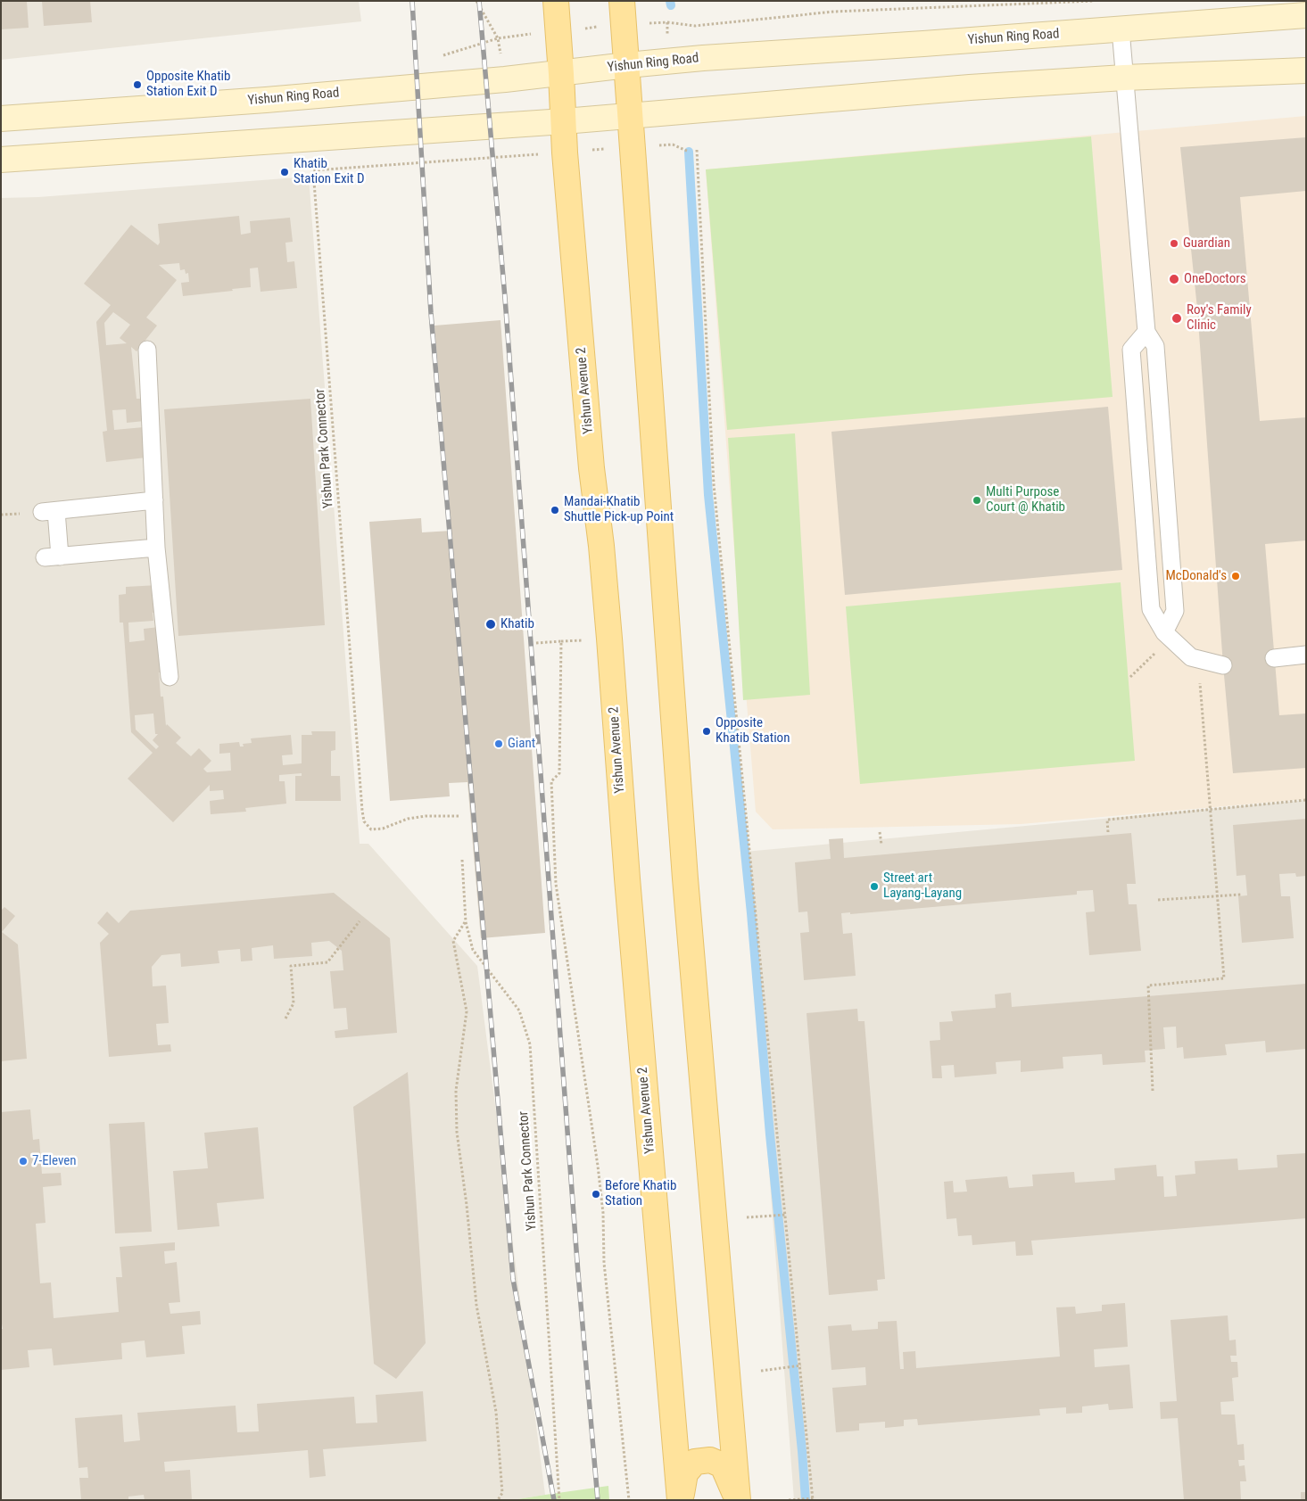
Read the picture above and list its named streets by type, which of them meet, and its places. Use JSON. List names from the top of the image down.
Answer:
{
  "streets": {
    "main road": ["Yishun Ring Road", "Yishun Avenue 2"],
    "path": ["Yishun Park Connector"]
  },
  "crossings": [
    ["Yishun Ring Road", "Yishun Avenue 2"]
  ],
  "places": [
    "Opposite Khatib Station Exit D",
    "Khatib Station Exit D",
    "Guardian",
    "OneDoctors",
    "Roy's Family Clinic",
    "Multi Purpose Court @ Khatib",
    "Mandai-Khatib Shuttle Pick-up Point",
    "McDonald's",
    "Khatib",
    "Opposite Khatib Station",
    "Giant",
    "Street art Layang-Layang",
    "7-Eleven",
    "Before Khatib Station"
  ]
}
